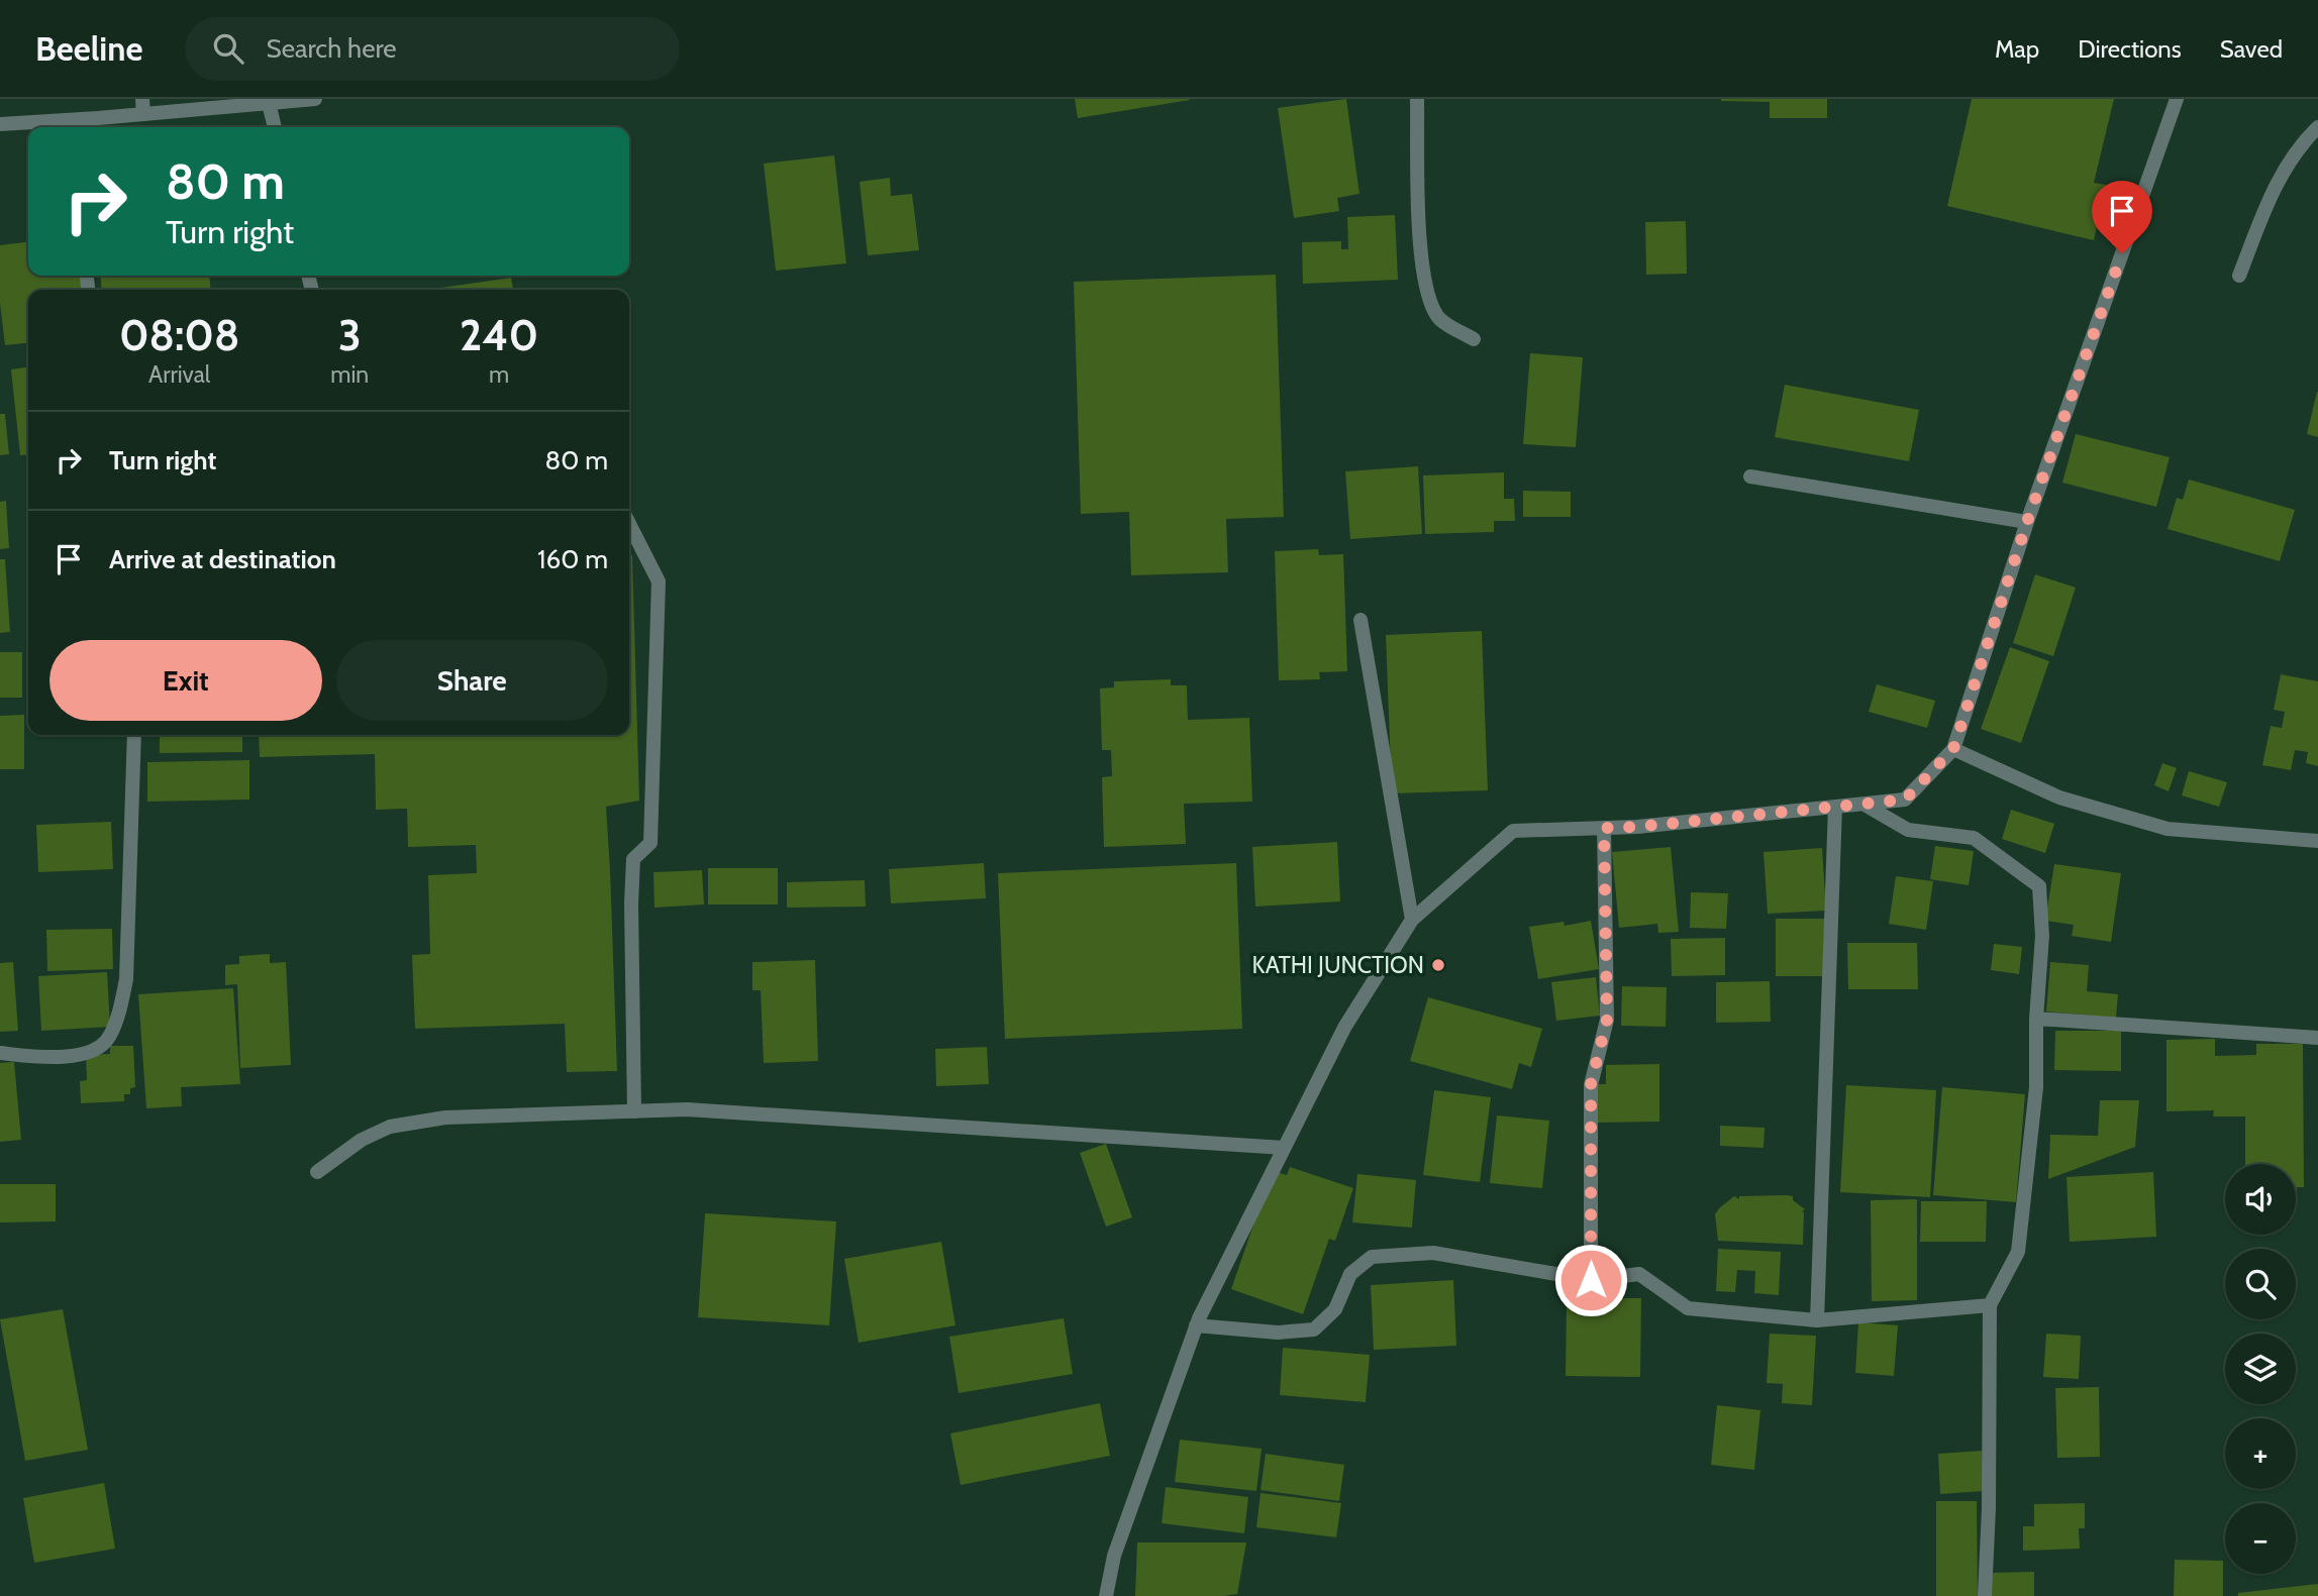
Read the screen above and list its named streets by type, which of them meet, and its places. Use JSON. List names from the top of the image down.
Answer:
{
  "places": ["KATHI JUNCTION"],
  "page": {
    "header": "Beeline",
    "search": "Search here",
    "nav": ["Map", "Directions", "Saved"],
    "turn": ["80 m", "Turn right"],
    "eta": [
      "08:08",
      "Arrival",
      "3",
      "min",
      "240",
      "m"
    ],
    "list": [
      {
        "name": "Turn right",
        "value": "80 m"
      },
      {
        "name": "Arrive at destination",
        "value": "160 m"
      }
    ],
    "buttons": ["Exit", "Share"],
    "map_buttons": ["+", "−"]
  }
}
